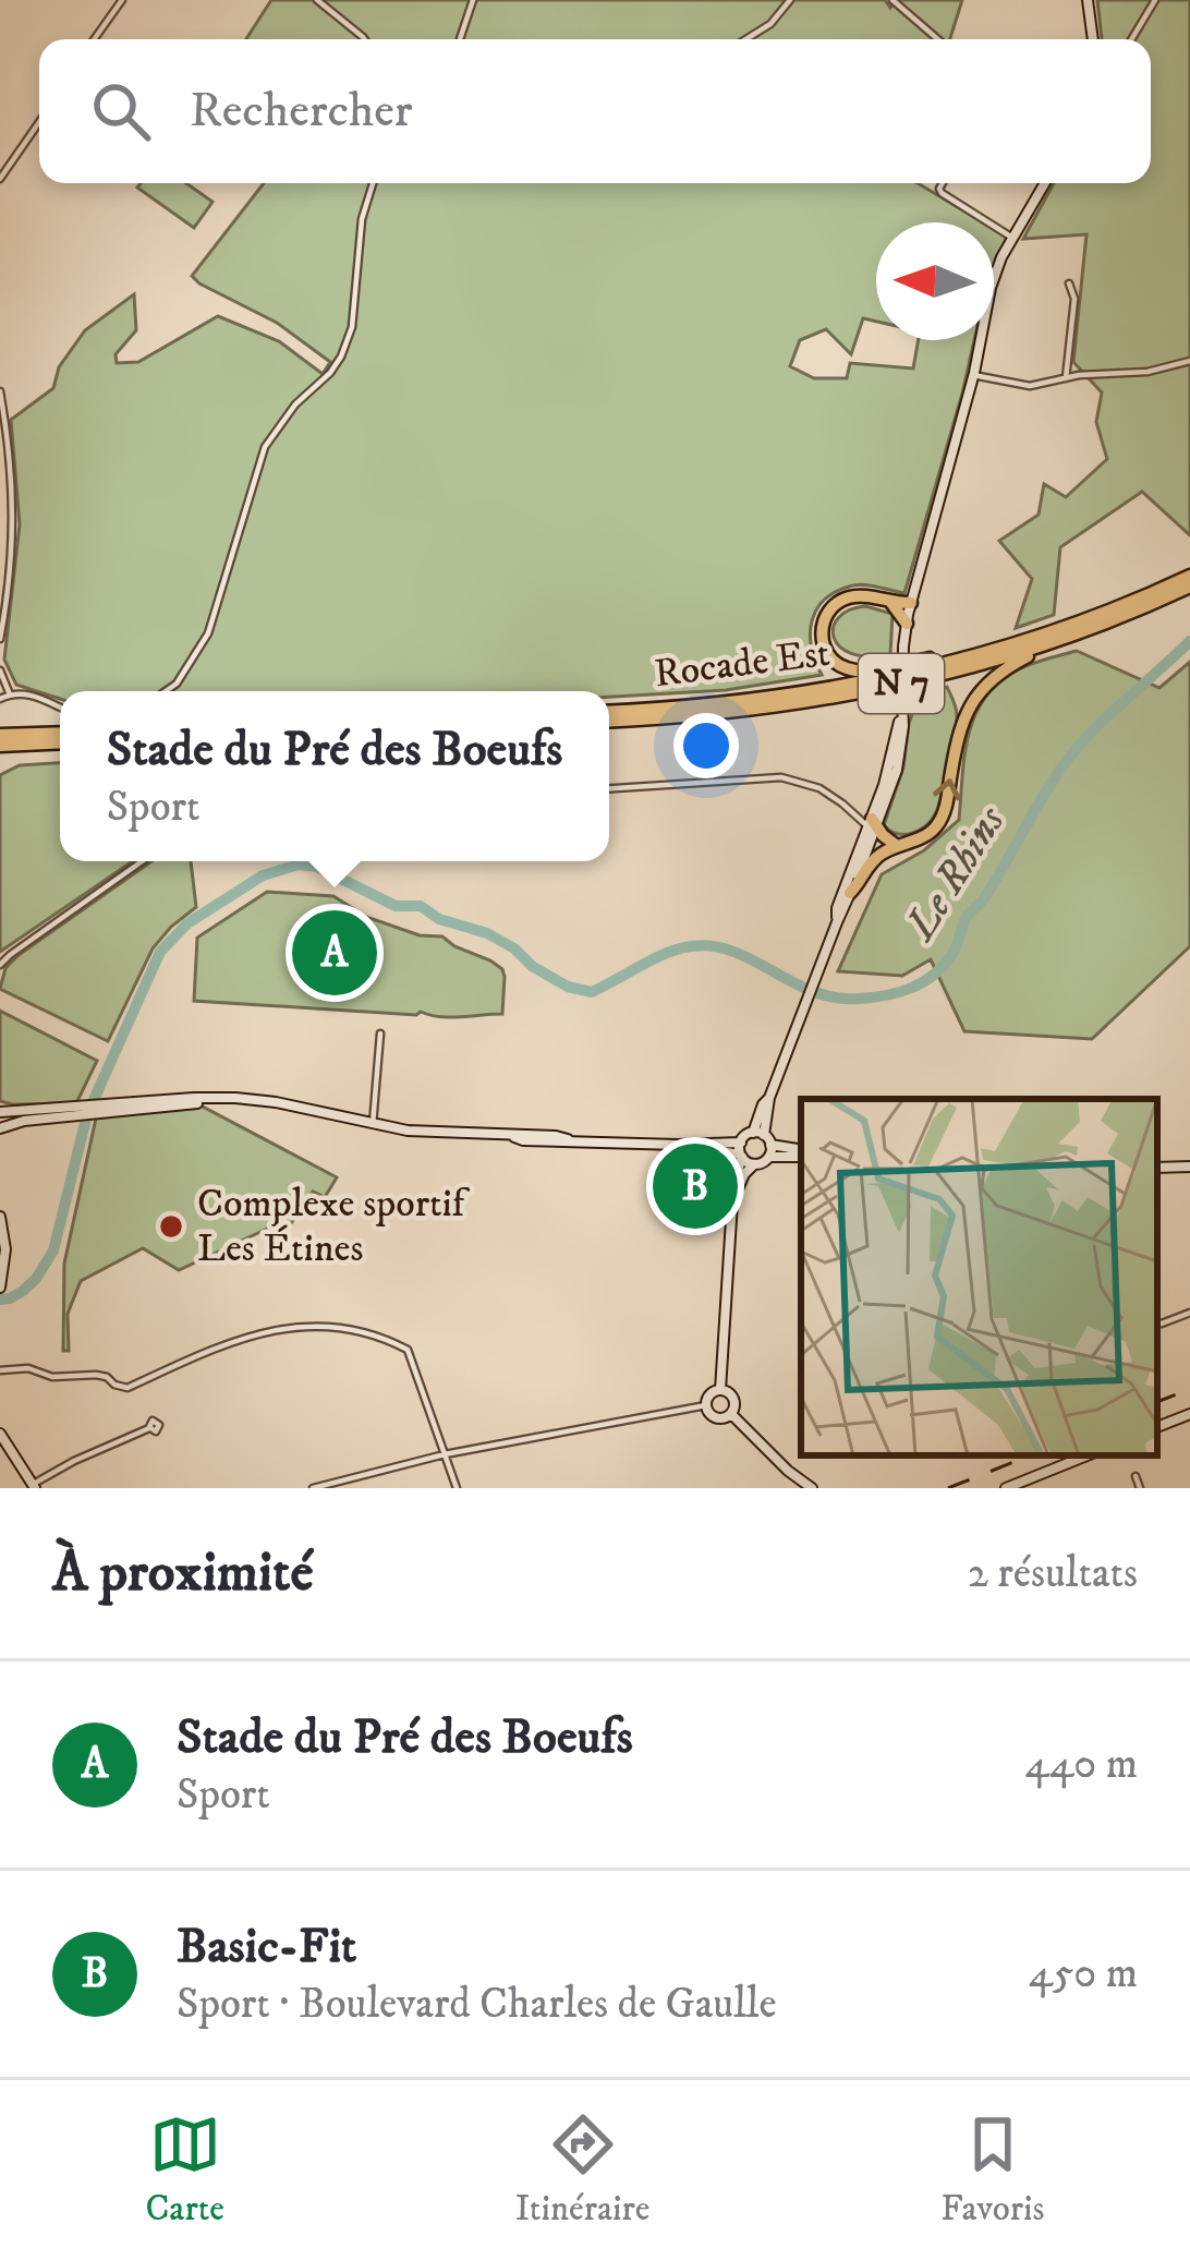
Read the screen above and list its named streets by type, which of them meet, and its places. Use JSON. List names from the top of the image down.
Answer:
{
  "streets": {
    "highway": ["Rocade Est", "N 7"]
  },
  "water": ["Le Rhins"],
  "places": ["Complexe sportif Les Étines"],
  "north": "left",
  "page": {
    "search": "Rechercher",
    "popup": ["Stade du Pré des Boeufs", "Sport"],
    "pins": ["A", "B"],
    "heading": ["À proximité", "2 résultats"],
    "list": [
      {
        "mark": "A",
        "name": "Stade du Pré des Boeufs",
        "note": "Sport",
        "value": "440 m"
      },
      {
        "mark": "B",
        "name": "Basic-Fit",
        "note": "Sport · Boulevard Charles de Gaulle",
        "value": "450 m"
      }
    ],
    "nav": ["Carte", "Itinéraire", "Favoris"]
  }
}
